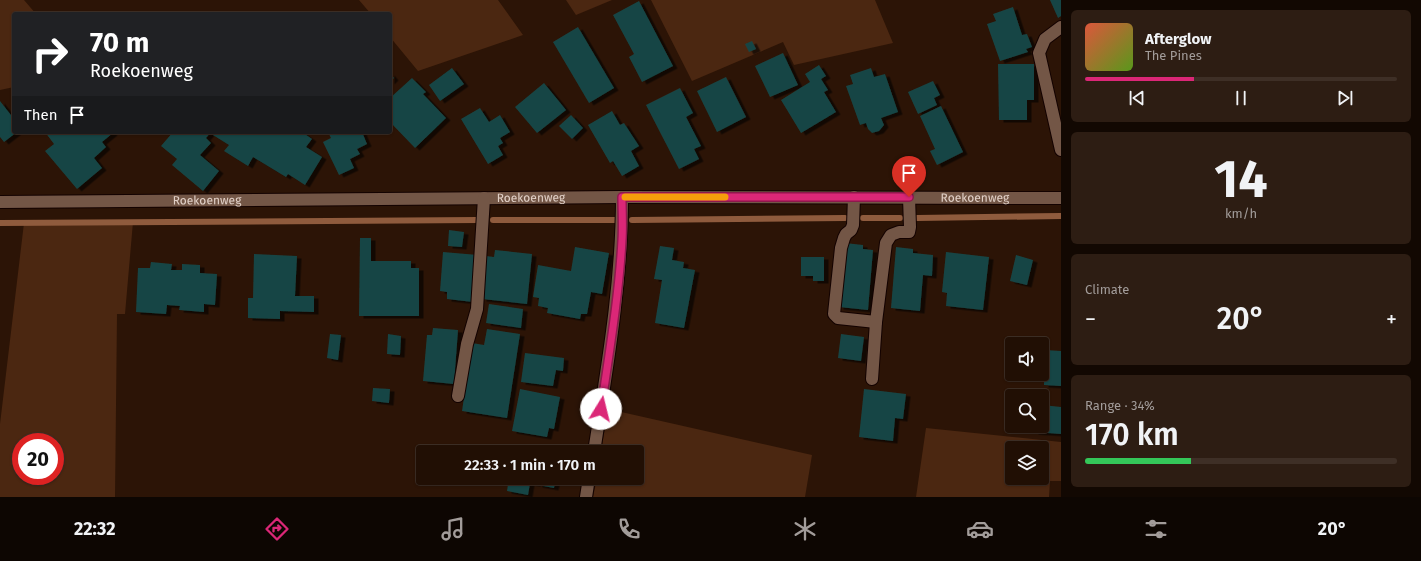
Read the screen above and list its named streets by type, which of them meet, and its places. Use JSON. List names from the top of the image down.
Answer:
{
  "streets": {
    "street": ["Roekoenweg"]
  },
  "page": {
    "turn": ["70 m", "Roekoenweg"],
    "song": ["Afterglow", "The Pines"],
    "then": "Then",
    "tile": [
      ["14", "km/h"],
      "Climate",
      ["Range · 34%", "170 km"]
    ],
    "heat": ["−", "20°", "+"],
    "limit": "20",
    "trip": "22:33 · 1 min · 170 m",
    "tabs": ["22:32", "20°"]
  }
}
